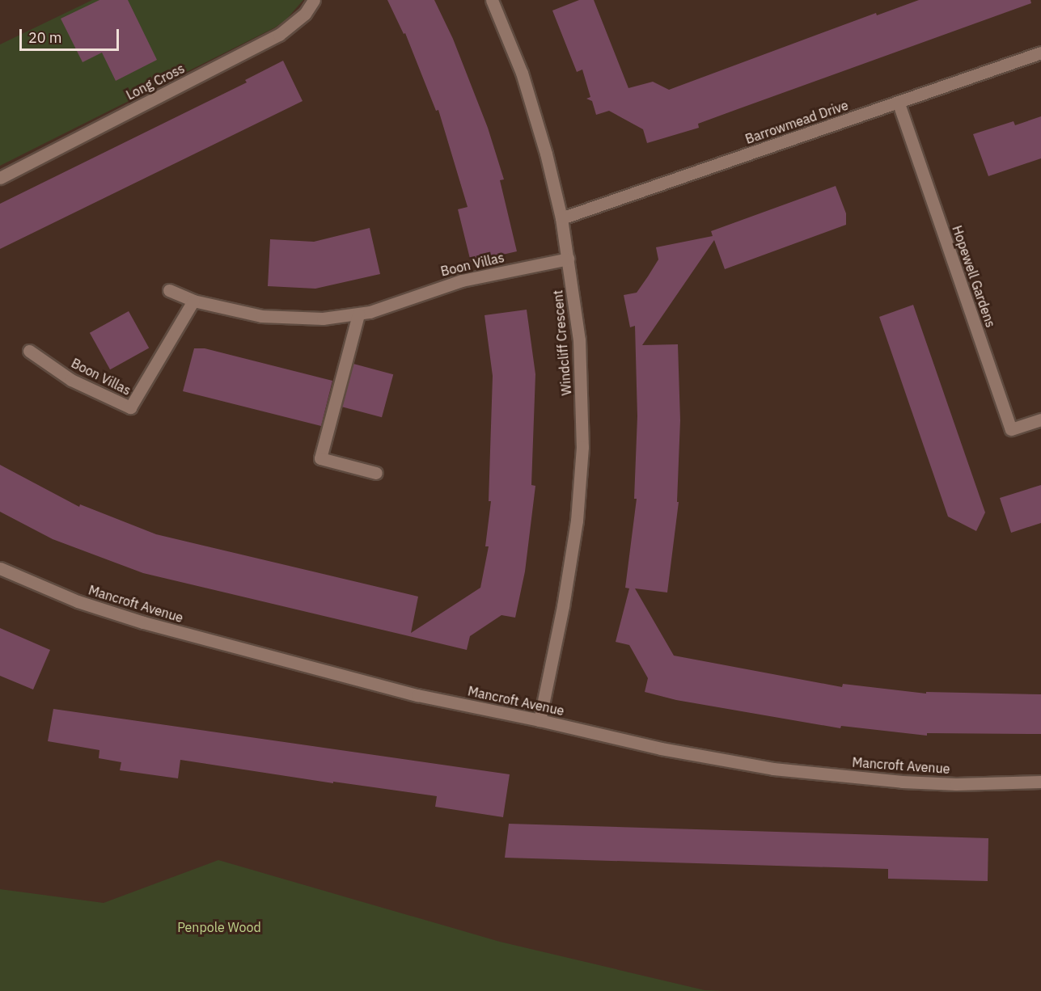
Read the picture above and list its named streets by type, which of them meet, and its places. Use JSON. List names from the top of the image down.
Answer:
{
  "streets": {
    "street": [
      "Long Cross",
      "Barrowmead Drive",
      "Boon Villas",
      "Hopewell Gardens",
      "Windcliff Crescent",
      "Mancroft Avenue"
    ]
  },
  "crossings": [
    ["Barrowmead Drive", "Hopewell Gardens"],
    ["Barrowmead Drive", "Windcliff Crescent"],
    ["Boon Villas", "Windcliff Crescent"],
    ["Windcliff Crescent", "Mancroft Avenue"]
  ],
  "parks": ["Penpole Wood"],
  "scale_bar": "20 m"
}
